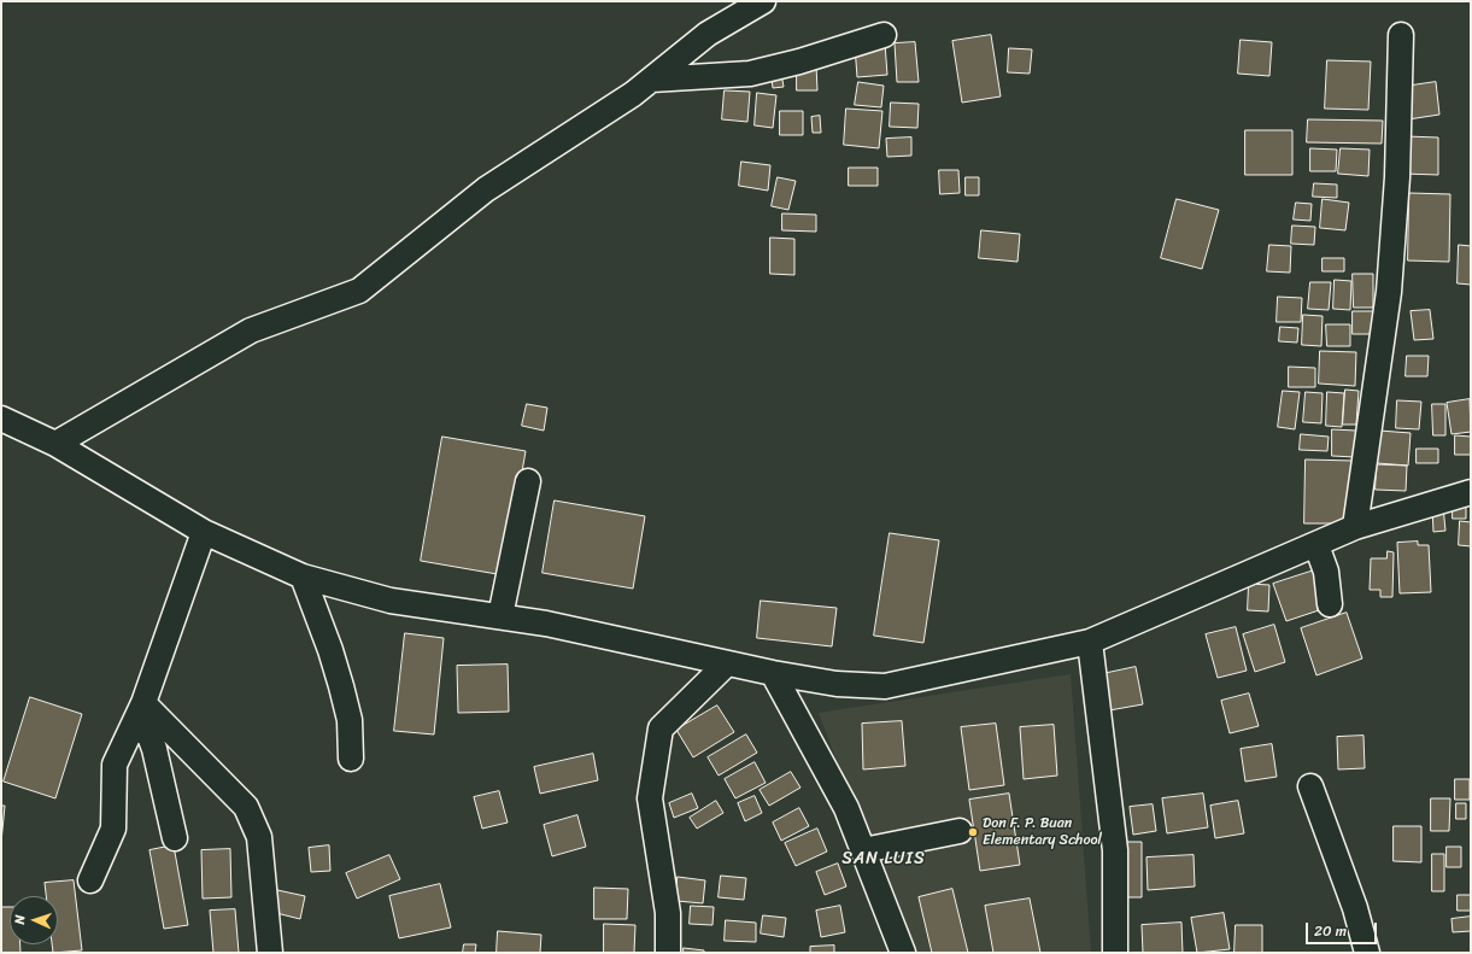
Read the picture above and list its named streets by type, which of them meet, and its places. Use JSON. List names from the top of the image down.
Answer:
{
  "districts": ["SAN LUIS"],
  "places": ["Don F. P. Buan Elementary School"],
  "scale_bar": "20 m",
  "north": "left"
}
